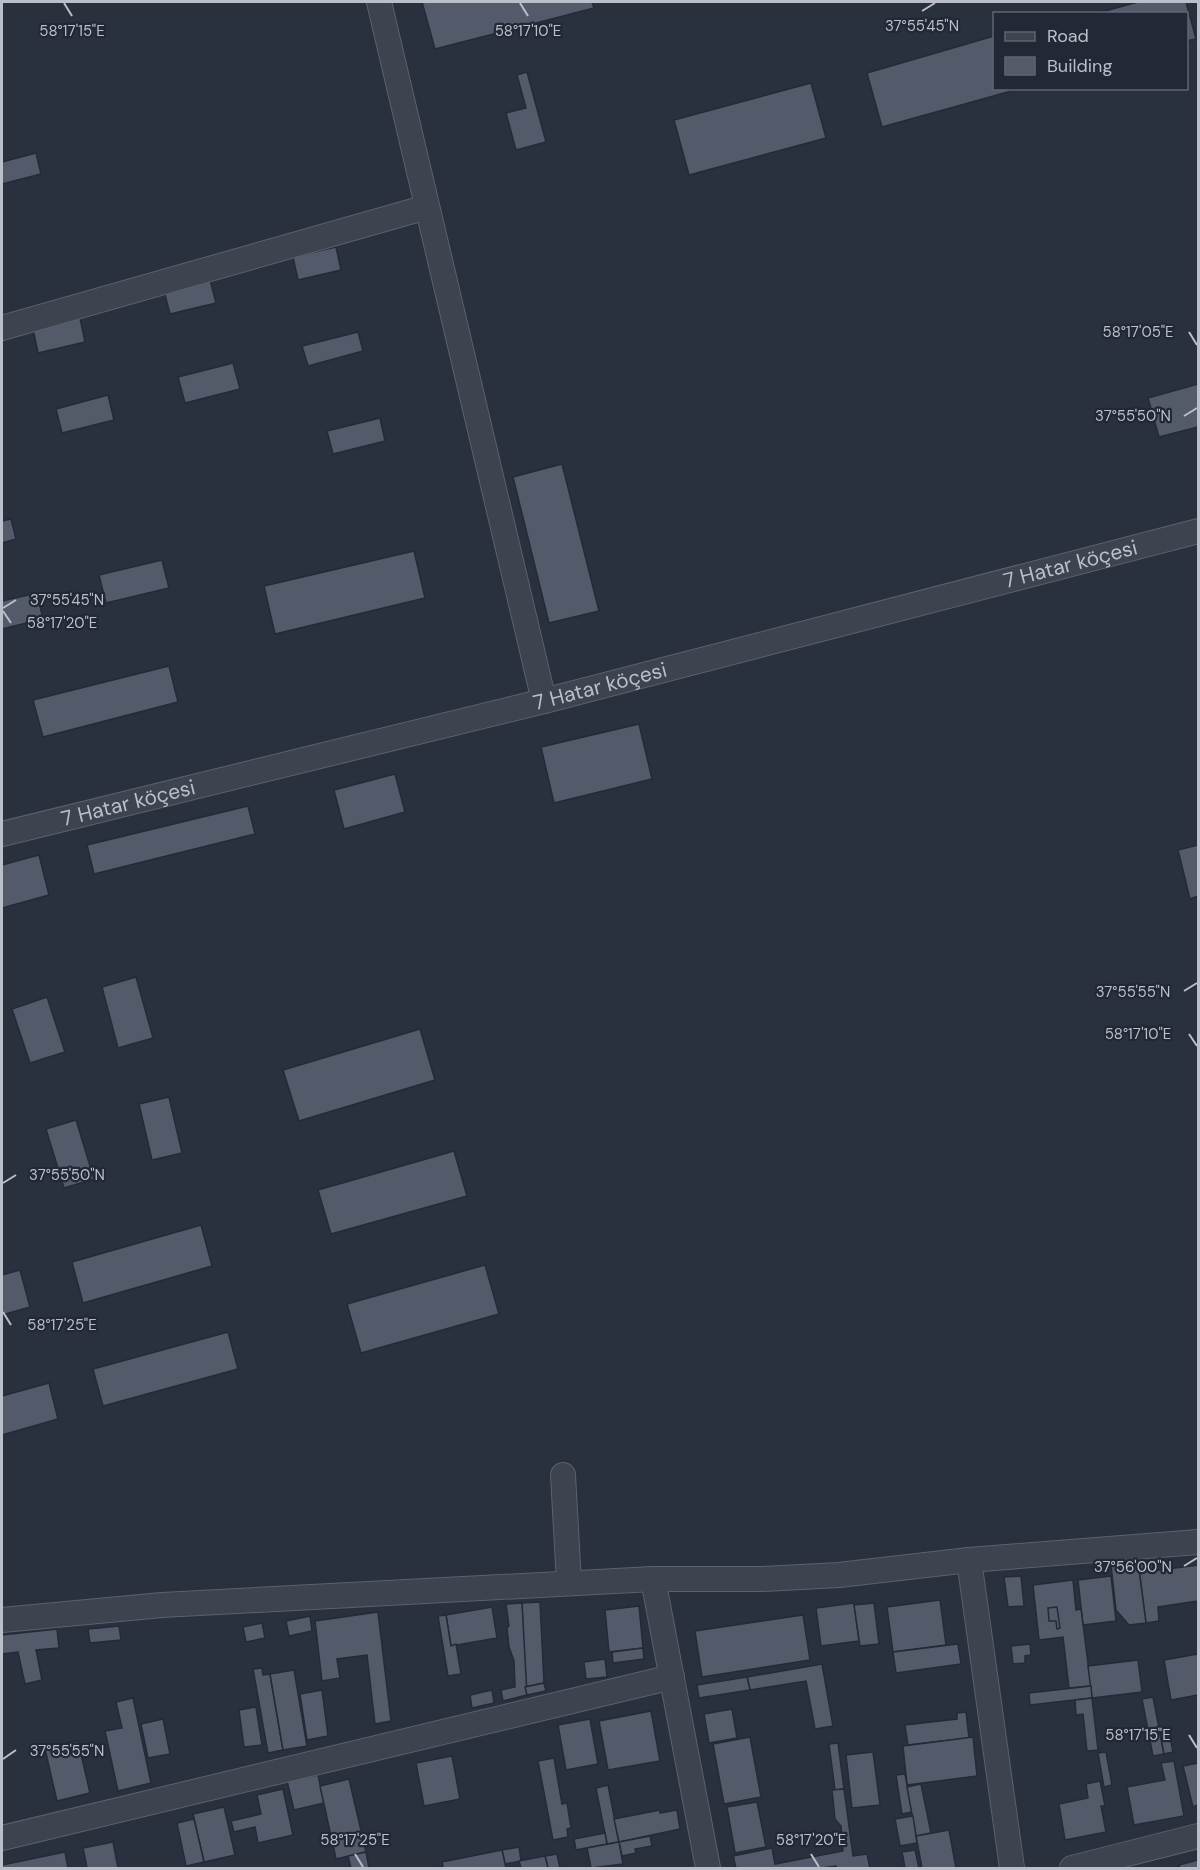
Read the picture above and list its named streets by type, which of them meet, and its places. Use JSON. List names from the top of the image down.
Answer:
{
  "streets": {
    "street": ["7 Hatar köçesi"]
  },
  "legend": ["Road", "Building"],
  "coordinates": [
    "37°55'45\"N",
    "58°17'15\"E",
    "58°17'10\"E",
    "58°17'05\"E",
    "37°55'50\"N",
    "58°17'20\"E",
    "37°55'55\"N",
    "58°17'25\"E",
    "37°56'00\"N"
  ]
}
